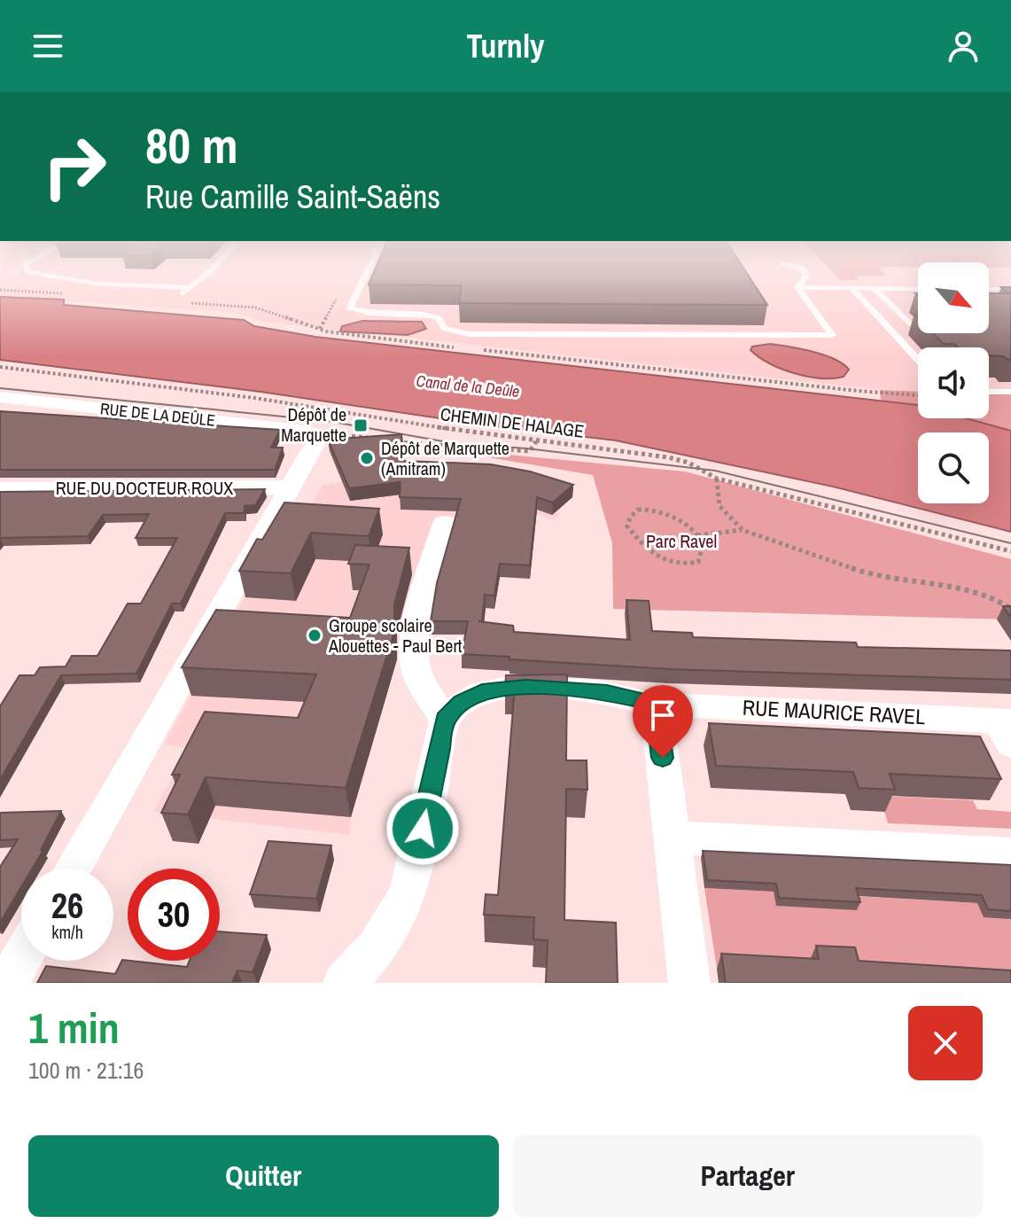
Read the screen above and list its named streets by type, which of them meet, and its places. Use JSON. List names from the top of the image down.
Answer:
{
  "streets": {
    "street": ["RUE DE LA DEÛLE", "RUE DU DOCTEUR ROUX", "RUE MAURICE RAVEL"],
    "path": ["CHEMIN DE HALAGE"]
  },
  "water": ["Canal de la Deûle"],
  "parks": ["Parc Ravel"],
  "places": {
    "transit": ["Dépôt de Marquette"],
    "other": ["Dépôt de Marquette (Amitram)", "Groupe scolaire Alouettes - Paul Bert"]
  },
  "north": "bottom right",
  "page": {
    "header": "Turnly",
    "turn": ["80 m", "Rue Camille Saint-Saëns"],
    "speed": "26 km/h",
    "limit": "30",
    "heading": ["1 min", "100 m · 21:16"],
    "buttons": ["Quitter", "Partager"]
  }
}
